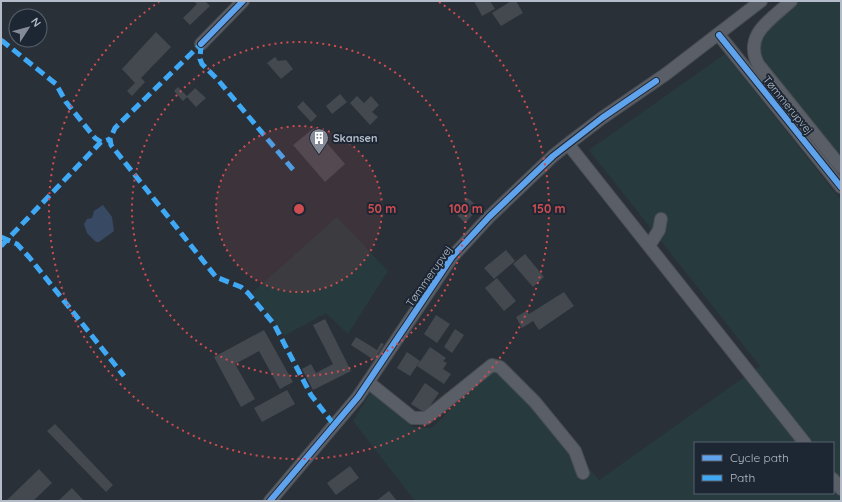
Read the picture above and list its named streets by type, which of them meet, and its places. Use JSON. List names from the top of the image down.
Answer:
{
  "streets": {
    "street": ["Tømmerupvej"]
  },
  "places": {
    "building": ["Skansen"]
  },
  "legend": ["Cycle path", "Path"],
  "north": "top right",
  "rings": ["50 m", "100 m", "150 m"]
}
